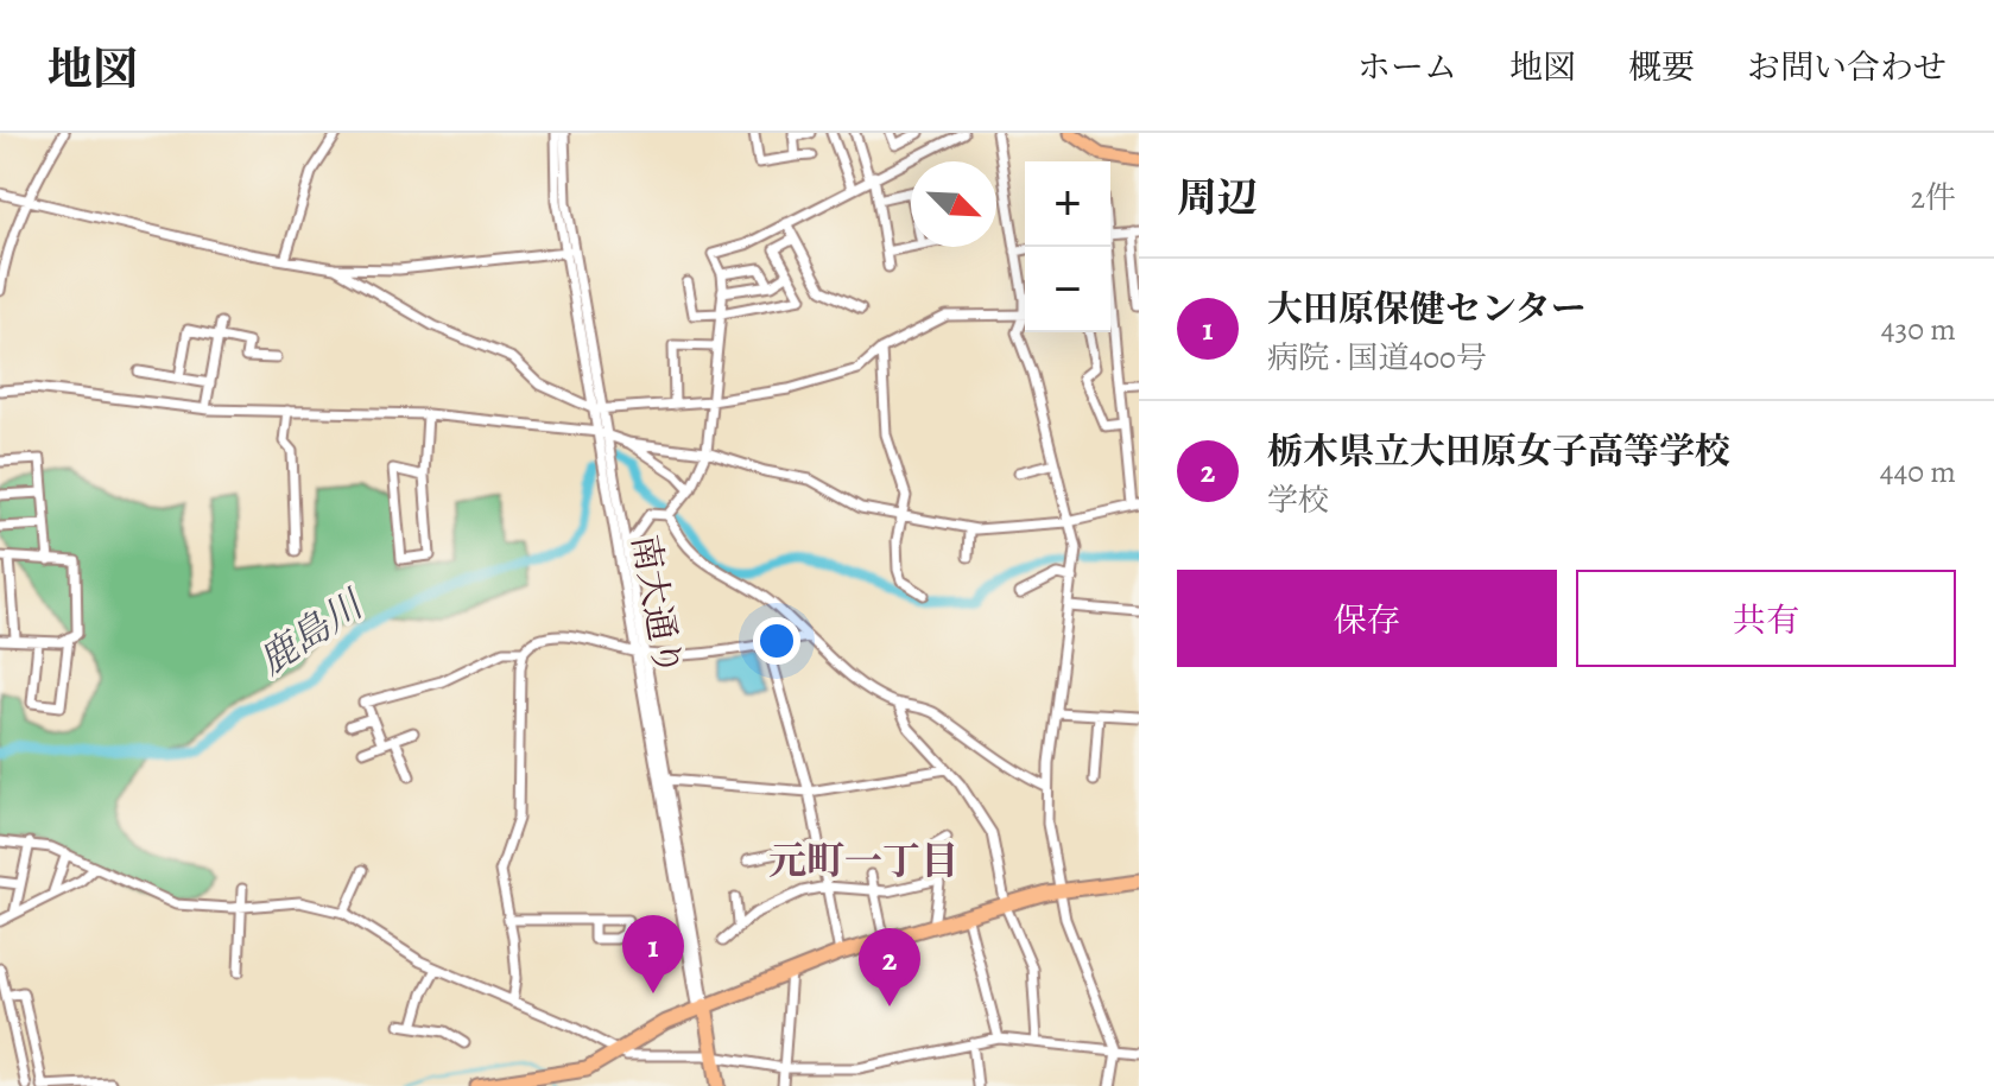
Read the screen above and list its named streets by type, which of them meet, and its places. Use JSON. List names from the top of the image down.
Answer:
{
  "streets": {
    "highway": ["南大通り"]
  },
  "districts": ["元町一丁目"],
  "water": ["鹿島川"],
  "north": "bottom right",
  "page": {
    "header": "地図",
    "nav": [
      "ホーム",
      "地図",
      "概要",
      "お問い合わせ"
    ],
    "heading": ["周辺", "2件"],
    "map_buttons": ["+", "−"],
    "list": [
      {
        "mark": "1",
        "name": "大田原保健センター",
        "note": "病院 · 国道400号",
        "value": "430 m"
      },
      {
        "mark": "2",
        "name": "栃木県立大田原女子高等学校",
        "note": "学校",
        "value": "440 m"
      }
    ],
    "buttons": ["保存", "共有"],
    "pins": ["1", "2"]
  }
}
